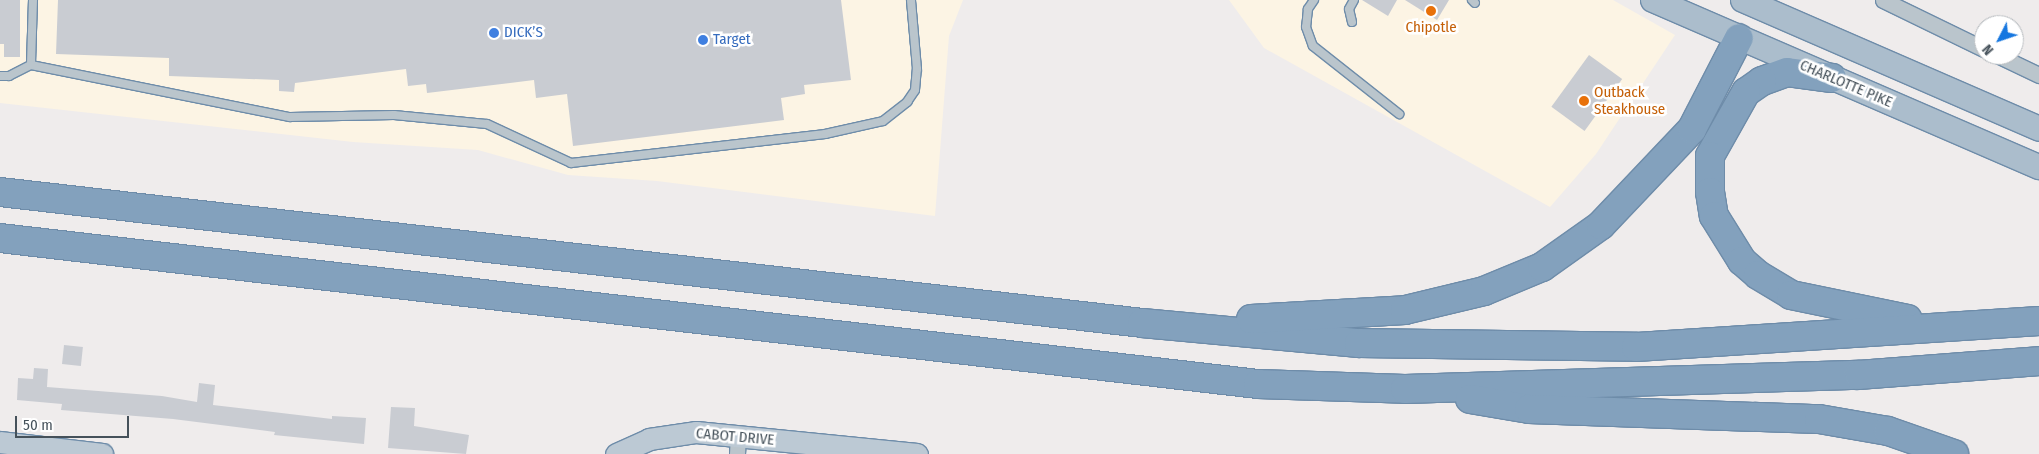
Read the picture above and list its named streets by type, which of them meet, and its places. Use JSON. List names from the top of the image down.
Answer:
{
  "streets": {
    "main road": ["CHARLOTTE PIKE"],
    "street": ["CABOT DRIVE"]
  },
  "places": [
    "Chipotle",
    "DICK’S",
    "Target",
    "Outback Steakhouse"
  ],
  "scale_bar": "50 m",
  "north": "bottom left"
}
